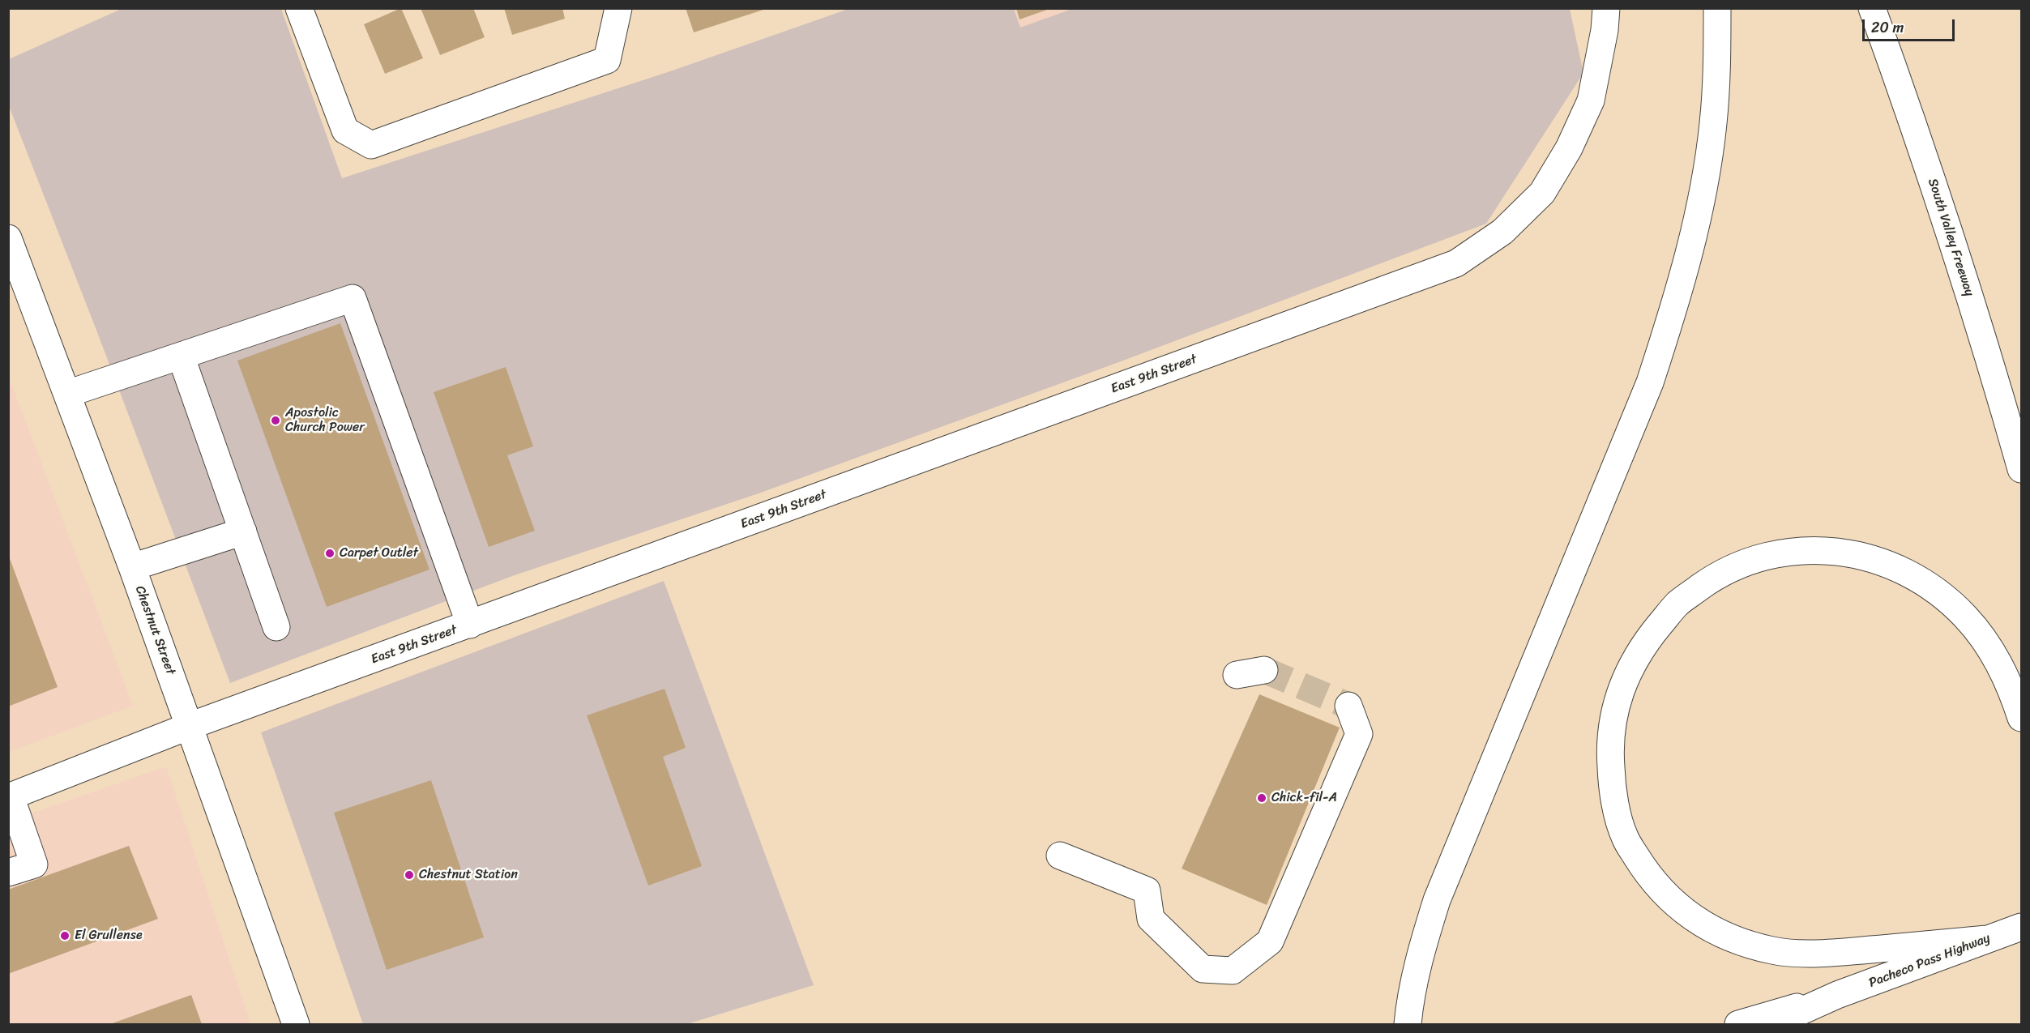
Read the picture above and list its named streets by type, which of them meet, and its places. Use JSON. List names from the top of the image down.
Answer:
{
  "streets": {
    "main road": [
      "South Valley Freeway",
      "East 9th Street",
      "Chestnut Street",
      "Pacheco Pass Highway"
    ]
  },
  "crossings": [
    ["East 9th Street", "Chestnut Street"]
  ],
  "places": [
    "Apostolic Church Power",
    "Carpet Outlet",
    "Chick-fil-A",
    "Chestnut Station",
    "El Grullense"
  ],
  "scale_bar": "20 m"
}
